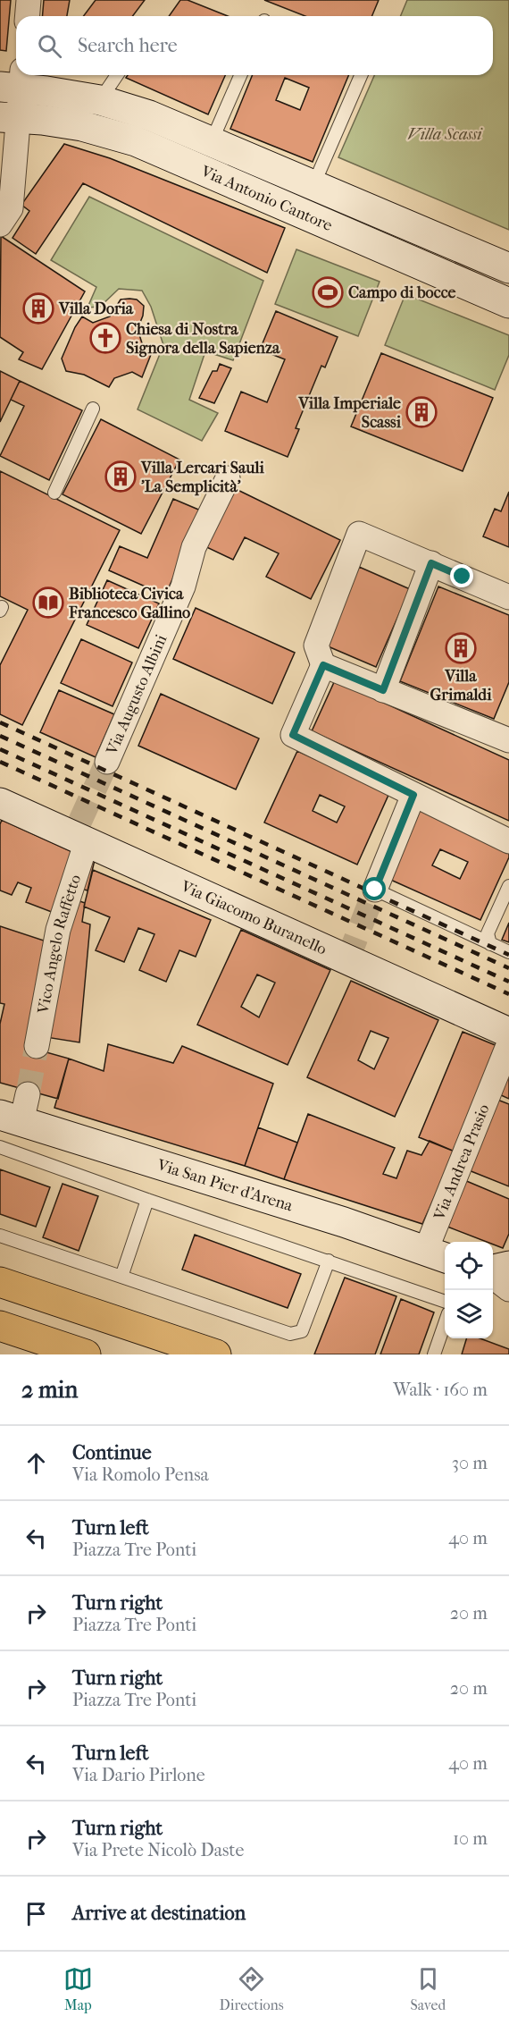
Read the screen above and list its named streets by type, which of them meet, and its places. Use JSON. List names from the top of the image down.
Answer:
{
  "streets": {
    "main road": ["Via Antonio Cantore", "Via Giacomo Buranello", "Via San Pier d'Arena"],
    "street": ["Via Augusto Albini", "Vico Angelo Raffetto", "Via Andrea Prasio"]
  },
  "crossings": [
    ["Via Giacomo Buranello", "Vico Angelo Raffetto"],
    ["Via Andrea Prasio", "Via San Pier d'Arena"]
  ],
  "parks": ["Villa Scassi"],
  "places": {
    "sports": ["Campo di bocce"],
    "building": [
      "Villa Doria",
      "Villa Imperiale Scassi",
      "Villa Lercari Sauli 'La Semplicità'",
      "Villa Grimaldi"
    ],
    "church": ["Chiesa di Nostra Signora della Sapienza"],
    "library": ["Biblioteca Civica Francesco Gallino"]
  },
  "page": {
    "search": "Search here",
    "heading": ["2 min", "Walk · 160 m"],
    "list": [
      ["Continue", "Via Romolo Pensa", "30 m"],
      ["Turn left", "Piazza Tre Ponti", "40 m"],
      ["Turn right", "Piazza Tre Ponti", "20 m"],
      ["Turn right", "Piazza Tre Ponti", "20 m"],
      ["Turn left", "Via Dario Pirlone", "40 m"],
      ["Turn right", "Via Prete Nicolò Daste", "10 m"],
      "Arrive at destination"
    ],
    "nav": ["Map", "Directions", "Saved"]
  }
}
